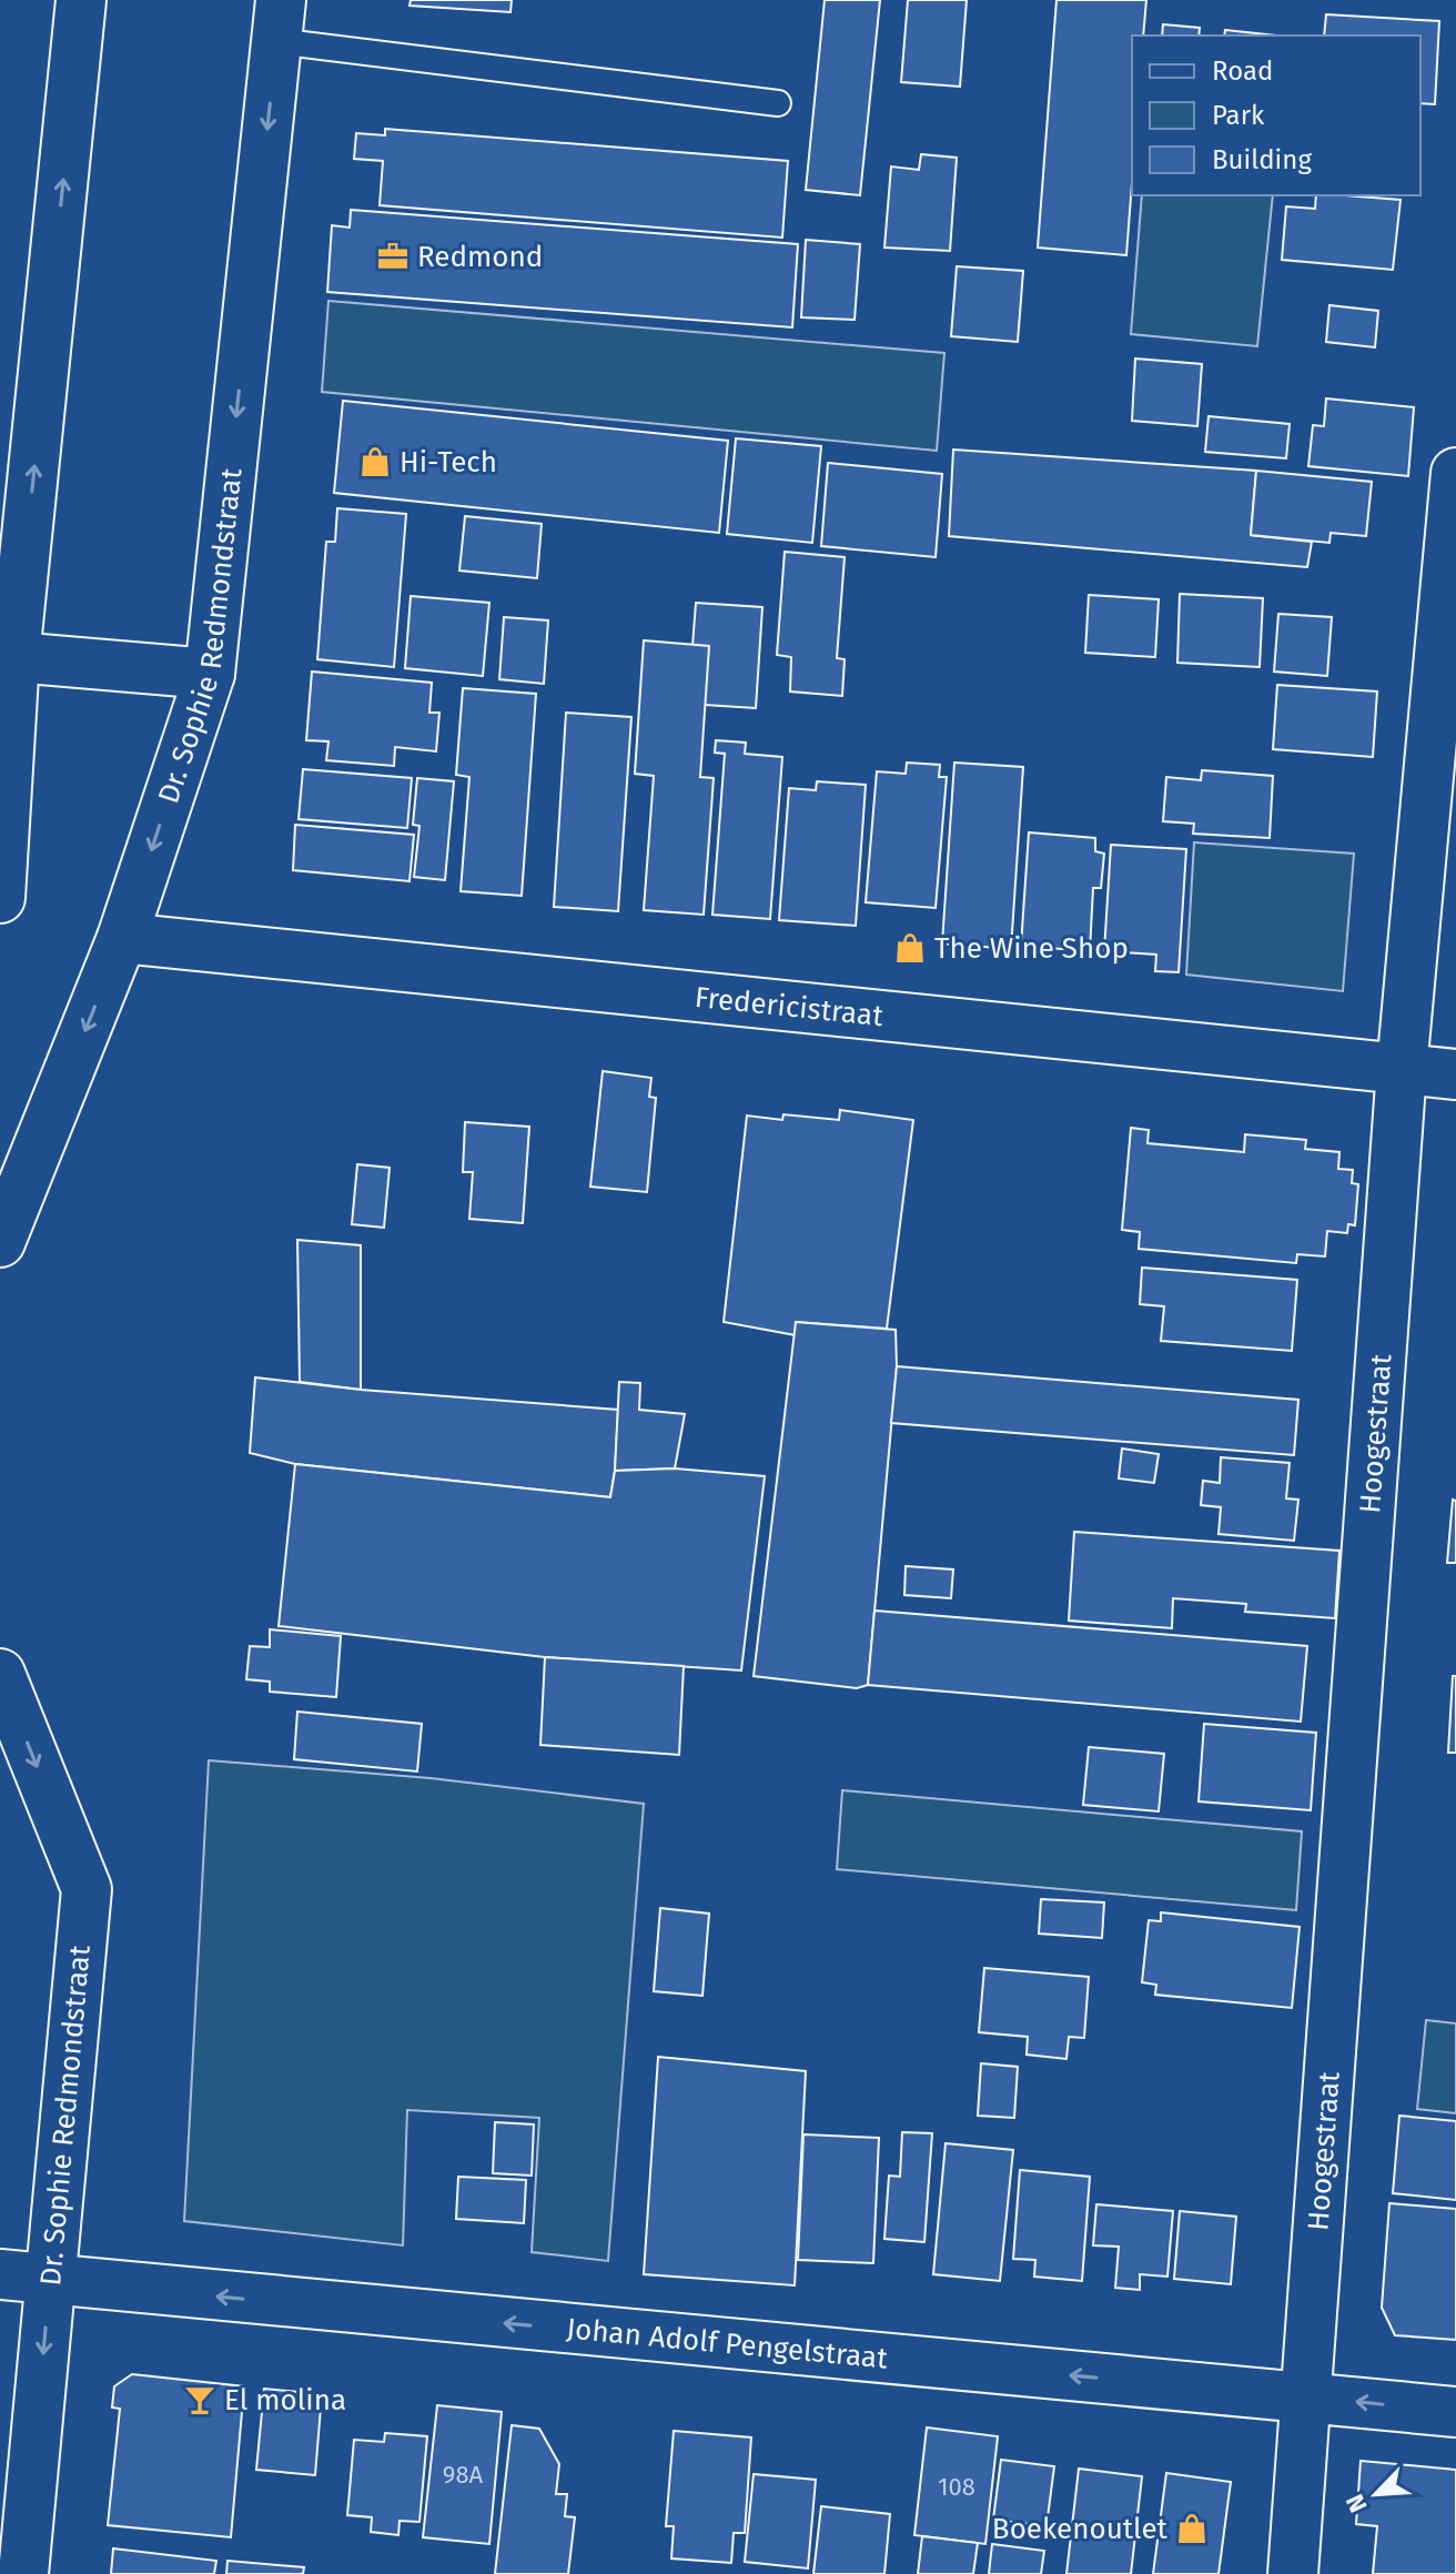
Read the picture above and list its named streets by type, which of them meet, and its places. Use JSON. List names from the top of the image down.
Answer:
{
  "streets": {
    "street": [
      "Dr. Sophie Redmondstraat",
      "Fredericistraat",
      "Hoogestraat",
      "Johan Adolf Pengelstraat"
    ]
  },
  "crossings": [
    ["Dr. Sophie Redmondstraat", "Fredericistraat"],
    ["Dr. Sophie Redmondstraat", "Johan Adolf Pengelstraat"],
    ["Fredericistraat", "Hoogestraat"],
    ["Hoogestraat", "Johan Adolf Pengelstraat"]
  ],
  "one_way": ["Johan Adolf Pengelstraat"],
  "places": {
    "office": ["Redmond"],
    "shop": ["Hi-Tech", "The Wine Shop", "Boekenoutlet"],
    "bar": ["El molina"]
  },
  "house_numbers": ["98A", "108"],
  "legend": ["Road", "Park", "Building"],
  "north": "bottom left"
}
